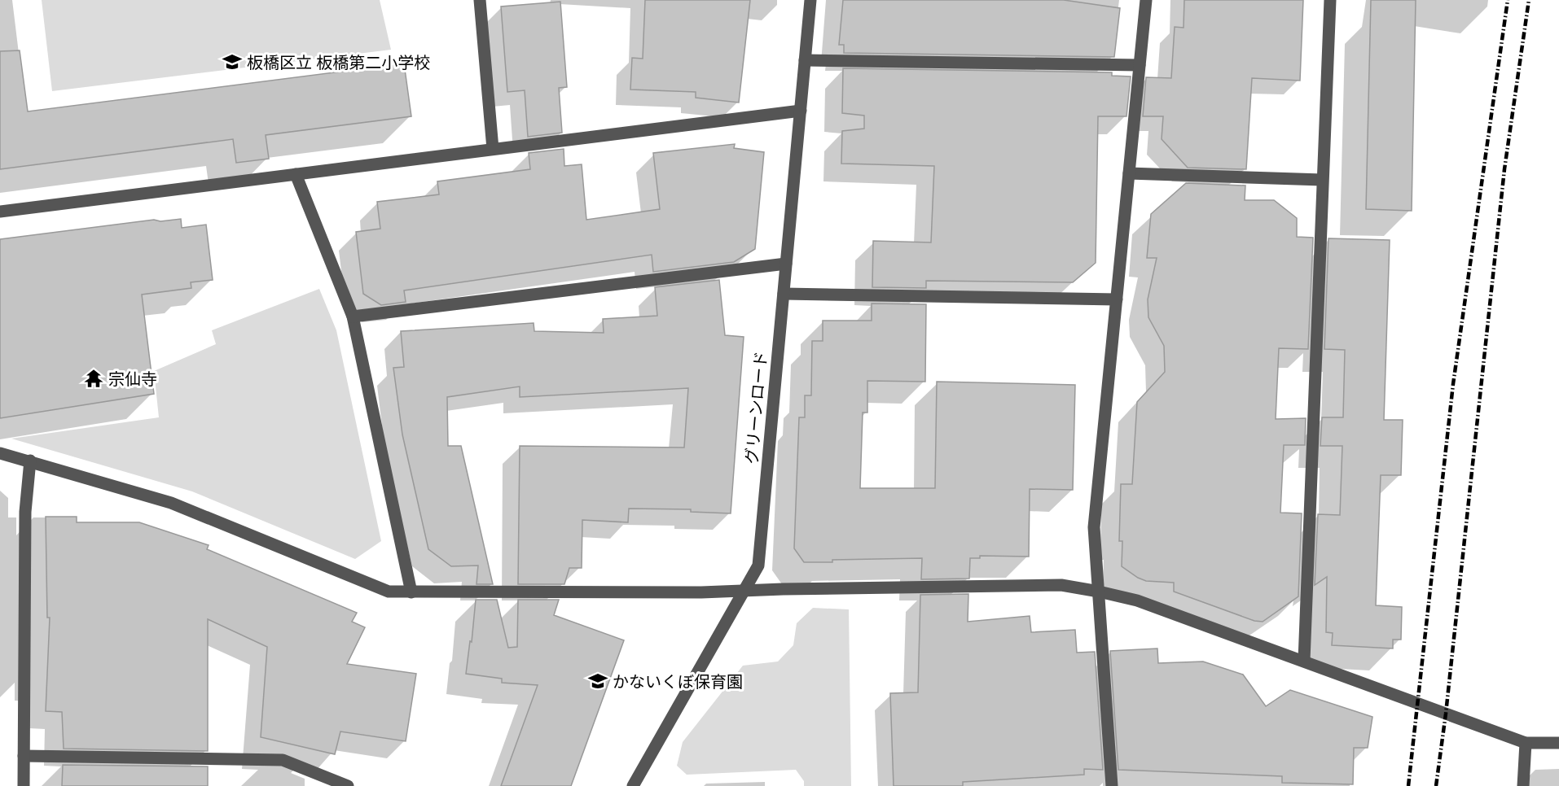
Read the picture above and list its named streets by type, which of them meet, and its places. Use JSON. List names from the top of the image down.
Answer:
{
  "streets": {
    "street": ["グリーンロード"]
  },
  "places": {
    "school or university": ["板橋区立 板橋第二小学校", "かないくぼ保育園"],
    "temple": ["宗仙寺"]
  }
}
